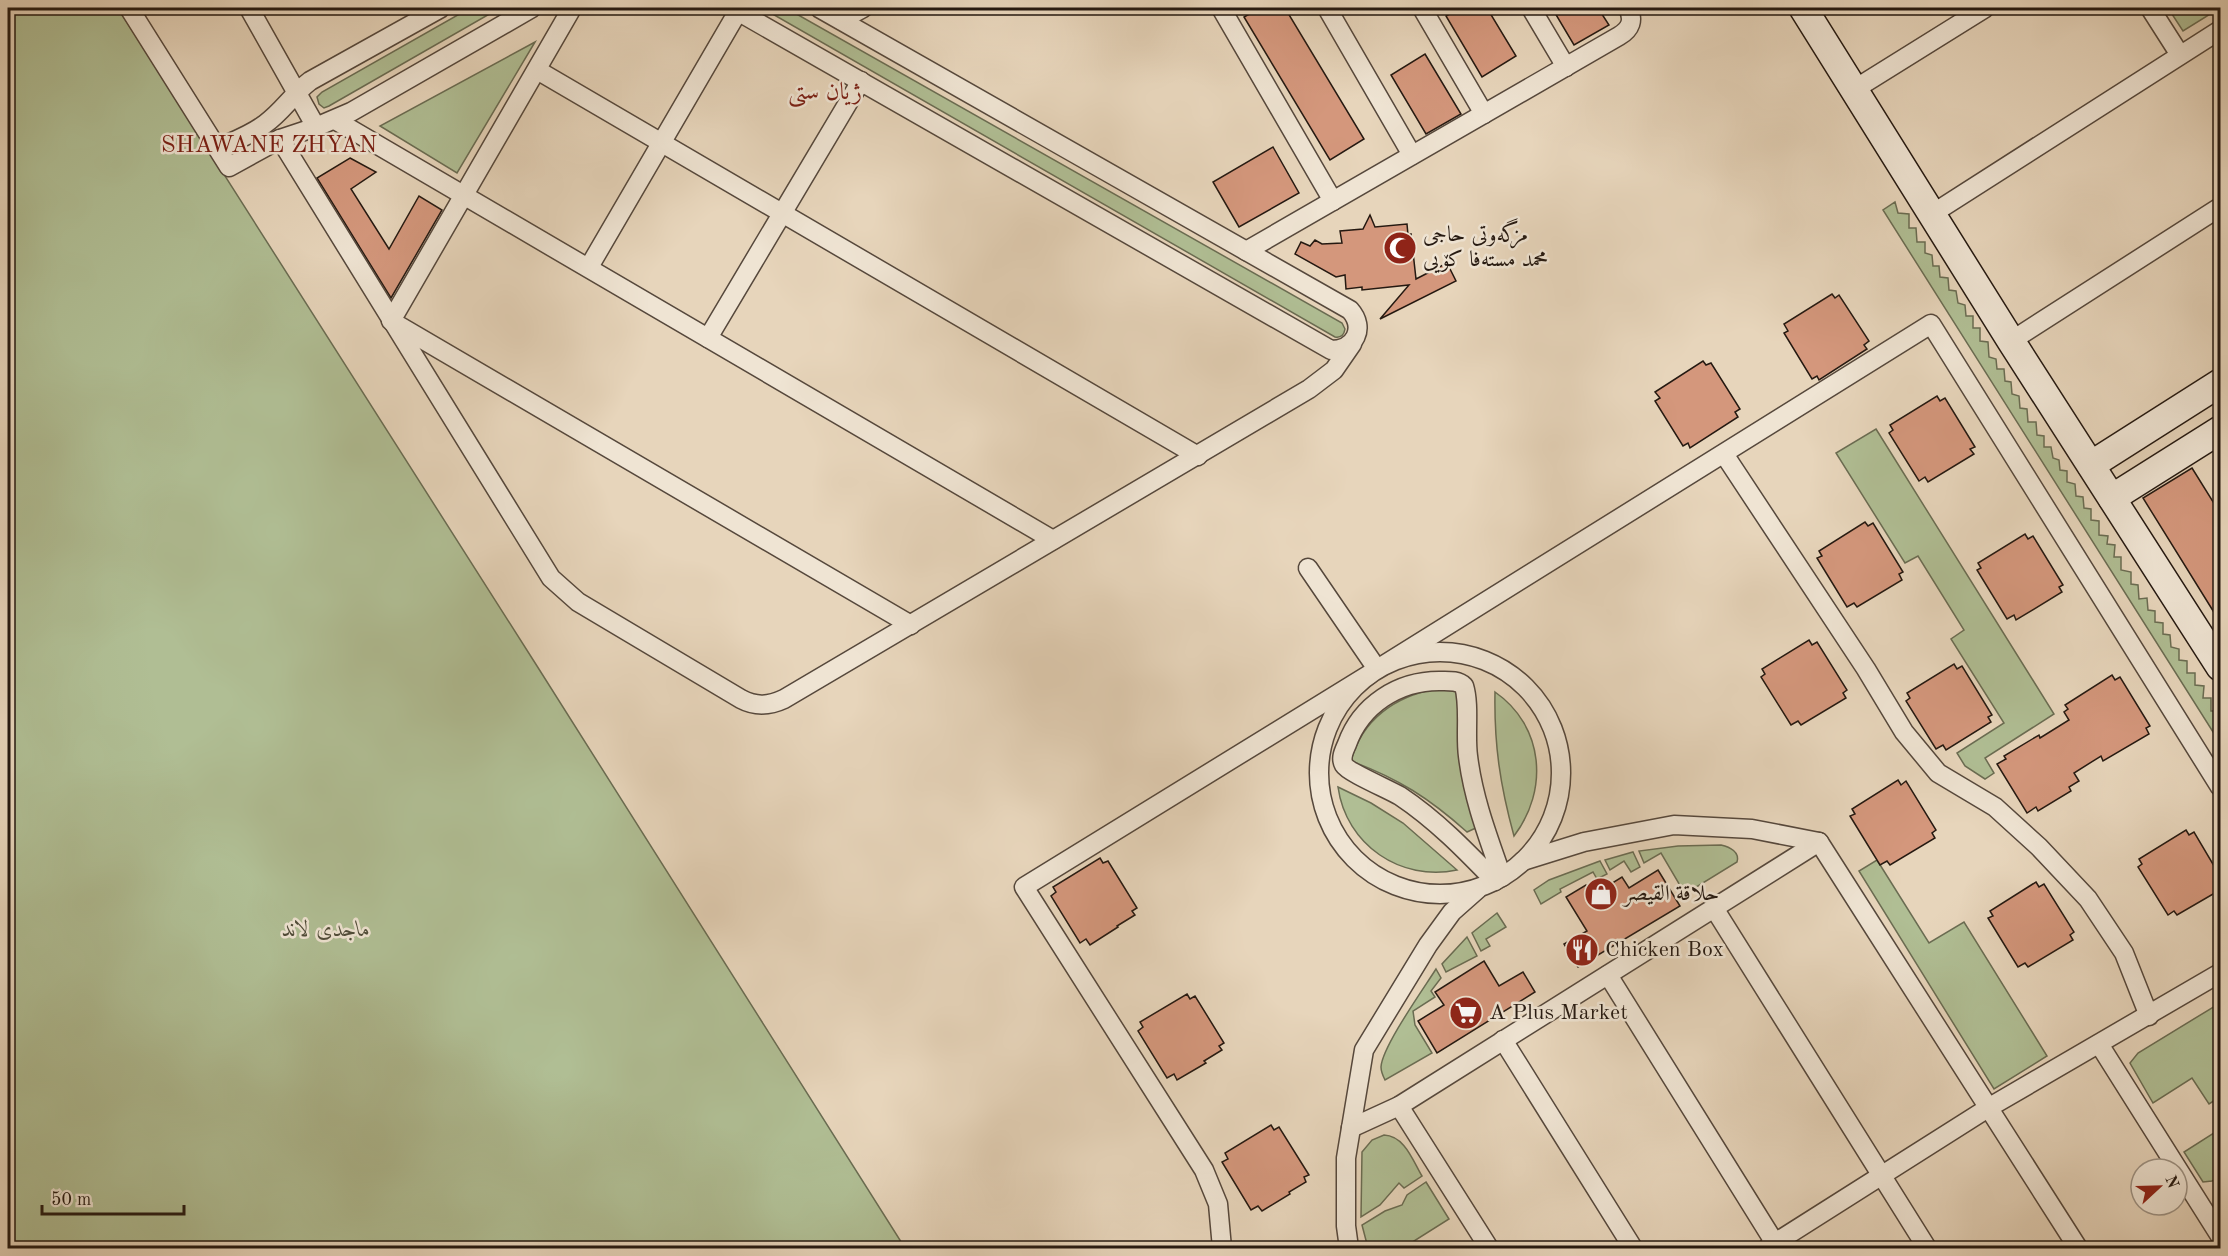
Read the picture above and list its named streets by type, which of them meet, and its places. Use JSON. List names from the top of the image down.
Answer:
{
  "districts": ["ژیان ستی", "SHAWANE ZHYAN"],
  "parks": ["ماجدی لاند"],
  "places": {
    "mosque": ["مزگەوتی حاجی محمد مستەفا کۆیی"],
    "shop": ["حلاقة القيصر"],
    "restaurant": ["Chicken Box"],
    "supermarket": ["A Plus Market"]
  },
  "scale_bar": "50 m",
  "north": "right"
}
